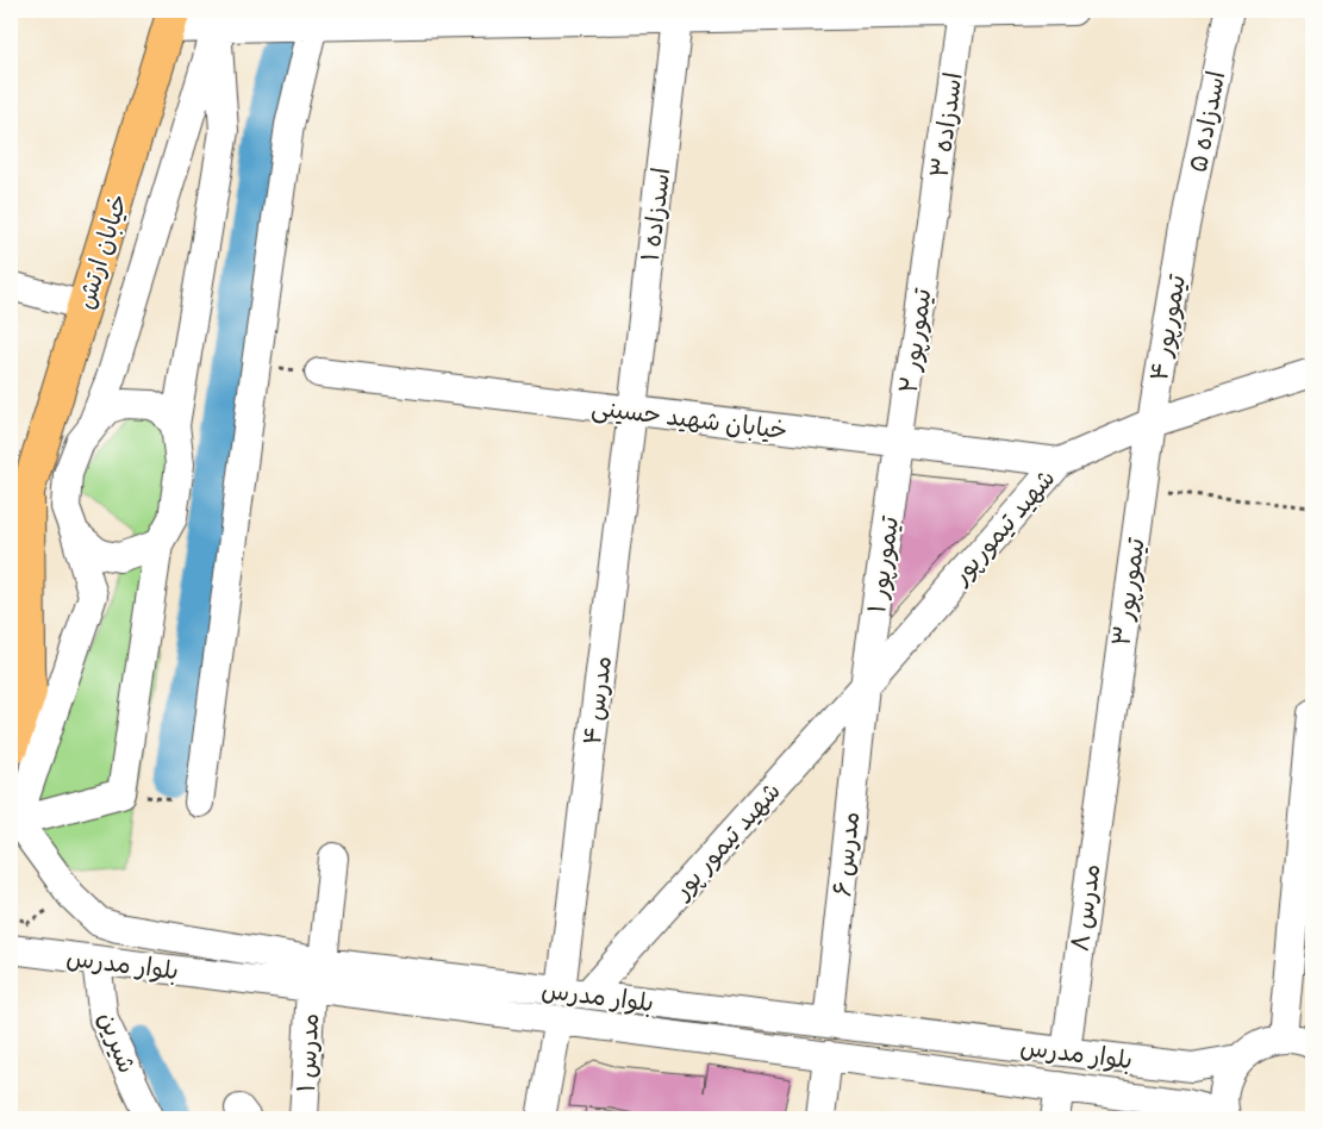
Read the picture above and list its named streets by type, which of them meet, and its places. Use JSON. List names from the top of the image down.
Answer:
{
  "streets": {
    "main road": ["خیابان ارتش"],
    "street": [
      "اسدزاده ۵",
      "اسدزاده ۳",
      "اسدزاده ۱",
      "تیمورپور ۴",
      "تیمورپور ۲",
      "خیابان شهید حسینی",
      "شهید تیمورپور",
      "تیمورپور ۱",
      "تیمورپور ۳",
      "مدرس ۴",
      "شهید تیمور پور",
      "مدرس ۶",
      "مدرس ۸",
      "بلوار مدرس",
      "شیرین",
      "مدرس ۱"
    ]
  },
  "crossings": [
    ["اسدزاده ۵", "تیمورپور ۴"],
    ["اسدزاده ۳", "تیمورپور ۲"],
    ["اسدزاده ۱", "خیابان شهید حسینی"],
    ["اسدزاده ۱", "مدرس ۴"],
    ["تیمورپور ۴", "شهید تیمورپور"],
    ["تیمورپور ۴", "تیمورپور ۳"],
    ["تیمورپور ۲", "خیابان شهید حسینی"],
    ["تیمورپور ۲", "تیمورپور ۱"],
    ["خیابان شهید حسینی", "شهید تیمورپور"],
    ["خیابان شهید حسینی", "تیمورپور ۱"],
    ["خیابان شهید حسینی", "مدرس ۴"],
    ["شهید تیمورپور", "تیمورپور ۱"],
    ["شهید تیمورپور", "تیمورپور ۳"],
    ["شهید تیمورپور", "شهید تیمور پور"],
    ["شهید تیمورپور", "مدرس ۶"],
    ["تیمورپور ۱", "شهید تیمور پور"],
    ["تیمورپور ۱", "مدرس ۶"],
    ["تیمورپور ۳", "مدرس ۸"],
    ["مدرس ۴", "شهید تیمور پور"],
    ["مدرس ۴", "بلوار مدرس"],
    ["شهید تیمور پور", "مدرس ۶"],
    ["شهید تیمور پور", "بلوار مدرس"],
    ["مدرس ۶", "بلوار مدرس"],
    ["مدرس ۸", "بلوار مدرس"],
    ["بلوار مدرس", "شیرین"],
    ["بلوار مدرس", "مدرس ۱"]
  ]
}
